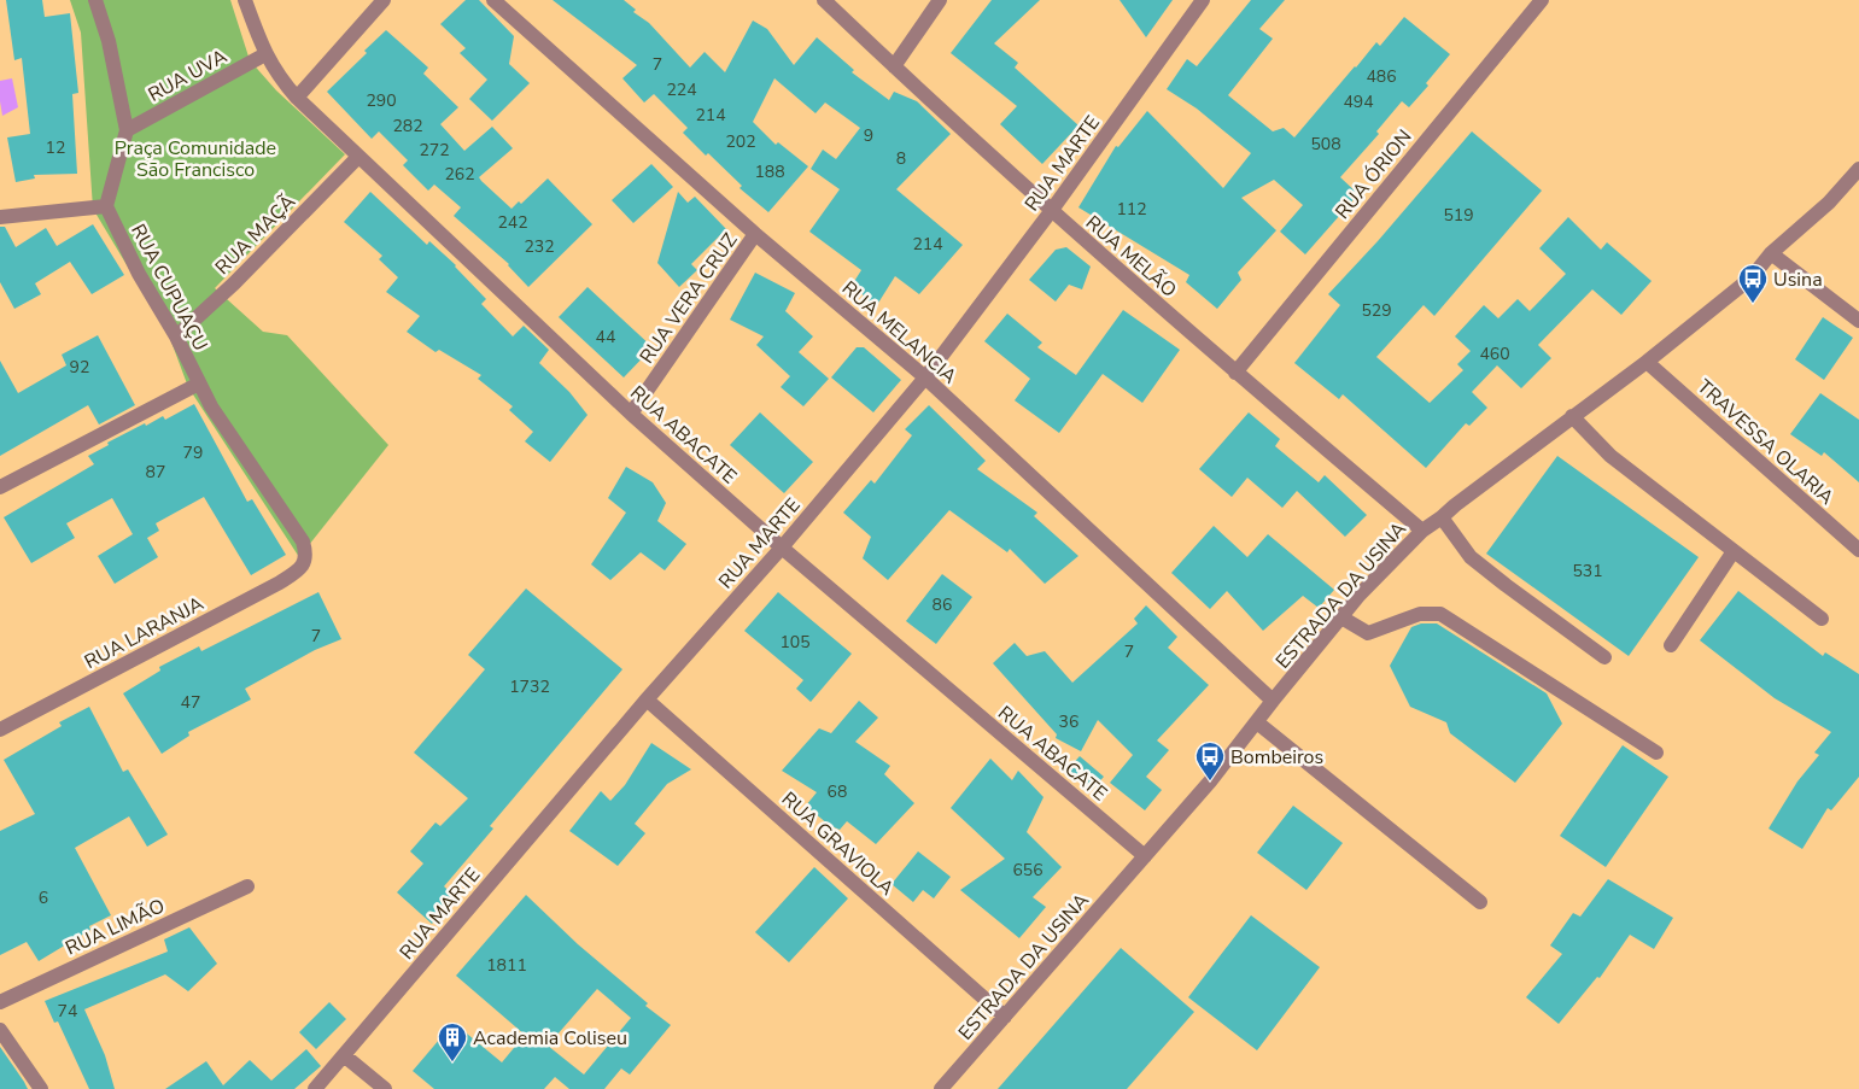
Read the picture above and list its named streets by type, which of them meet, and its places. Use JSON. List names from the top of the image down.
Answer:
{
  "streets": {
    "street": [
      "RUA UVA",
      "RUA MARTE",
      "RUA ÓRION",
      "RUA MAÇÃ",
      "RUA MELÃO",
      "RUA CUPUAÇU",
      "RUA VERA CRUZ",
      "RUA MELANCIA",
      "RUA ABACATE",
      "TRAVESSA OLARIA",
      "ESTRADA DA USINA",
      "RUA LARANJA",
      "RUA GRAVIOLA",
      "RUA LIMÃO"
    ]
  },
  "crossings": [
    ["RUA UVA", "RUA ABACATE"],
    ["RUA MARTE", "RUA MELÃO"],
    ["RUA MARTE", "RUA MELANCIA"],
    ["RUA MARTE", "RUA ABACATE"],
    ["RUA MARTE", "RUA GRAVIOLA"],
    ["RUA ÓRION", "RUA MELÃO"],
    ["RUA MAÇÃ", "RUA CUPUAÇU"],
    ["RUA MAÇÃ", "RUA ABACATE"],
    ["RUA MELÃO", "ESTRADA DA USINA"],
    ["RUA CUPUAÇU", "RUA LARANJA"],
    ["RUA VERA CRUZ", "RUA MELANCIA"],
    ["RUA VERA CRUZ", "RUA ABACATE"],
    ["RUA MELANCIA", "ESTRADA DA USINA"],
    ["RUA ABACATE", "ESTRADA DA USINA"],
    ["TRAVESSA OLARIA", "ESTRADA DA USINA"],
    ["ESTRADA DA USINA", "RUA GRAVIOLA"]
  ],
  "parks": ["Praça Comunidade São Francisco"],
  "places": {
    "bus stop": ["Usina", "Bombeiros"],
    "building": ["Academia Coliseu"]
  },
  "house_numbers": [
    "7",
    "486",
    "224",
    "290",
    "494",
    "214",
    "282",
    "9",
    "202",
    "508",
    "12",
    "272",
    "8",
    "188",
    "262",
    "112",
    "519",
    "242",
    "214",
    "232",
    "529",
    "44",
    "460",
    "92",
    "79",
    "87",
    "531",
    "86",
    "7",
    "105",
    "7",
    "1732",
    "47",
    "36",
    "68",
    "656",
    "6",
    "1811",
    "74"
  ]
}
